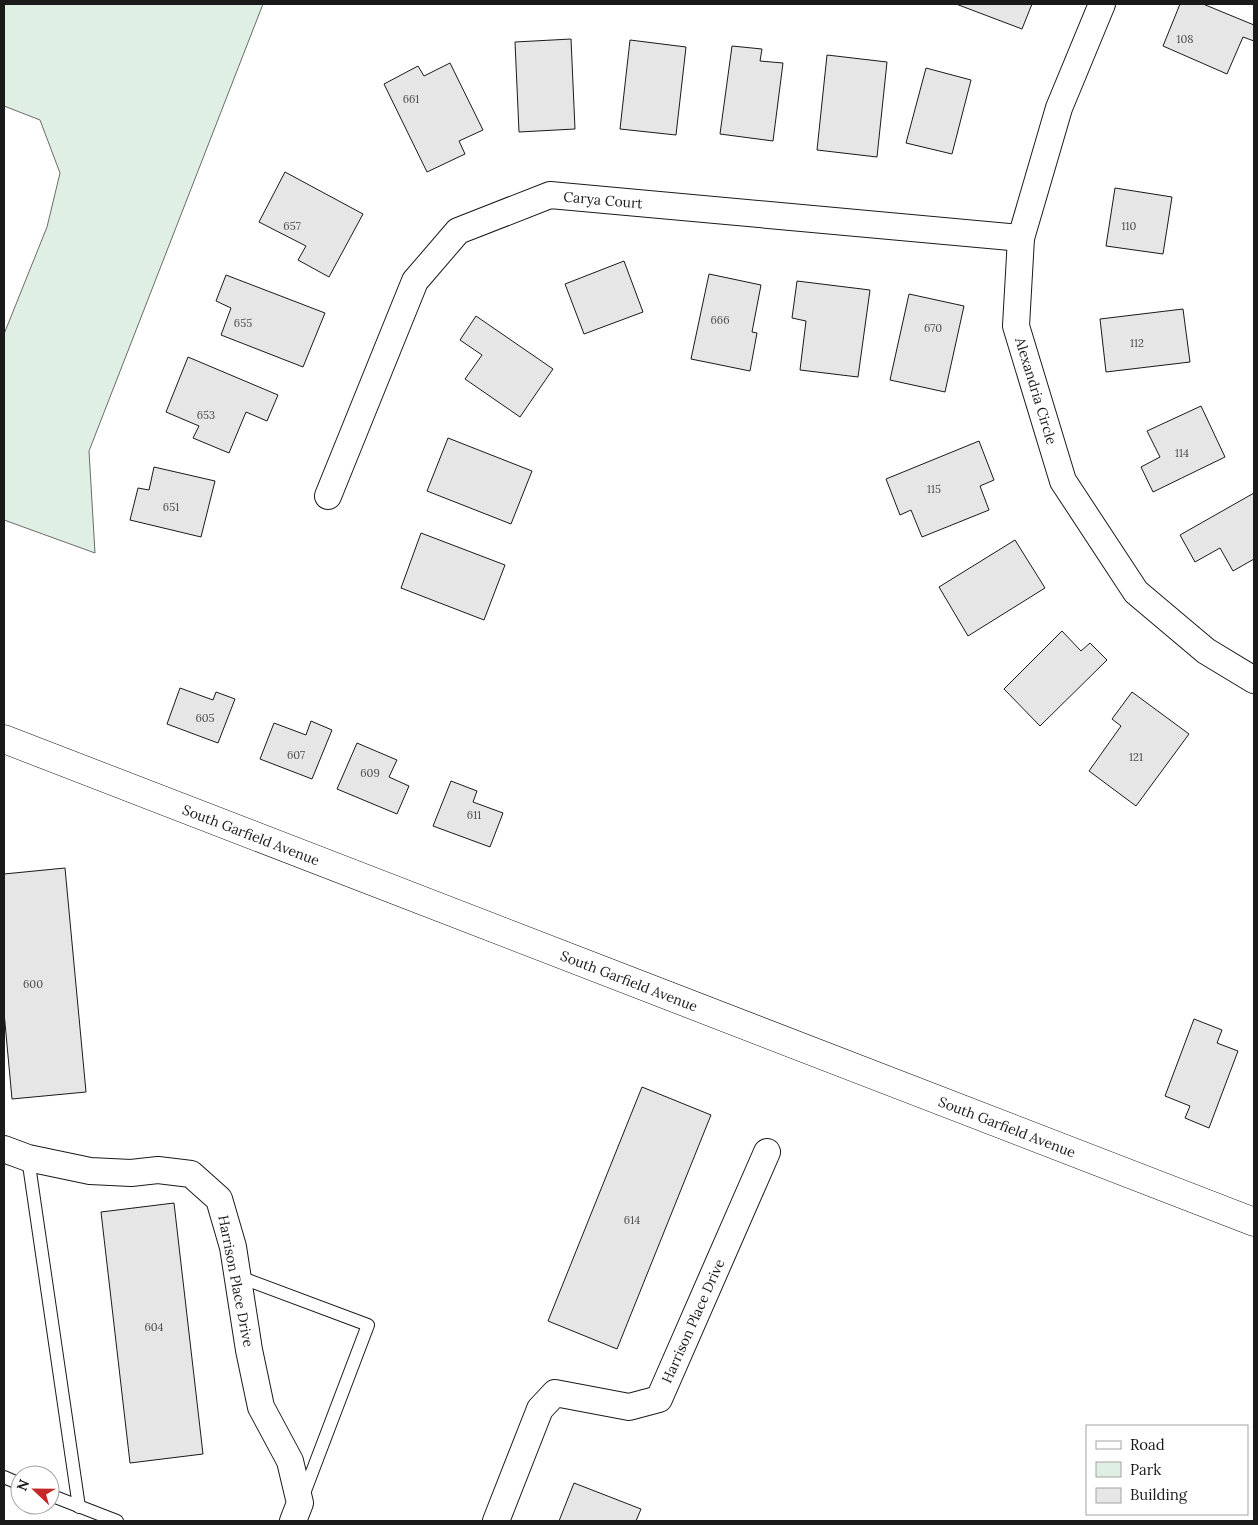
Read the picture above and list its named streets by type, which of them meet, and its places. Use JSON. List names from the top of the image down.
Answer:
{
  "streets": {
    "street": [
      "Carya Court",
      "Alexandria Circle",
      "South Garfield Avenue",
      "Harrison Place Drive"
    ]
  },
  "crossings": [
    ["Carya Court", "Alexandria Circle"]
  ],
  "house_numbers": [
    "108",
    "661",
    "657",
    "110",
    "666",
    "655",
    "670",
    "112",
    "653",
    "114",
    "115",
    "651",
    "605",
    "607",
    "121",
    "609",
    "611",
    "600",
    "614",
    "604"
  ],
  "legend": ["Road", "Park", "Building"],
  "north": "left"
}
